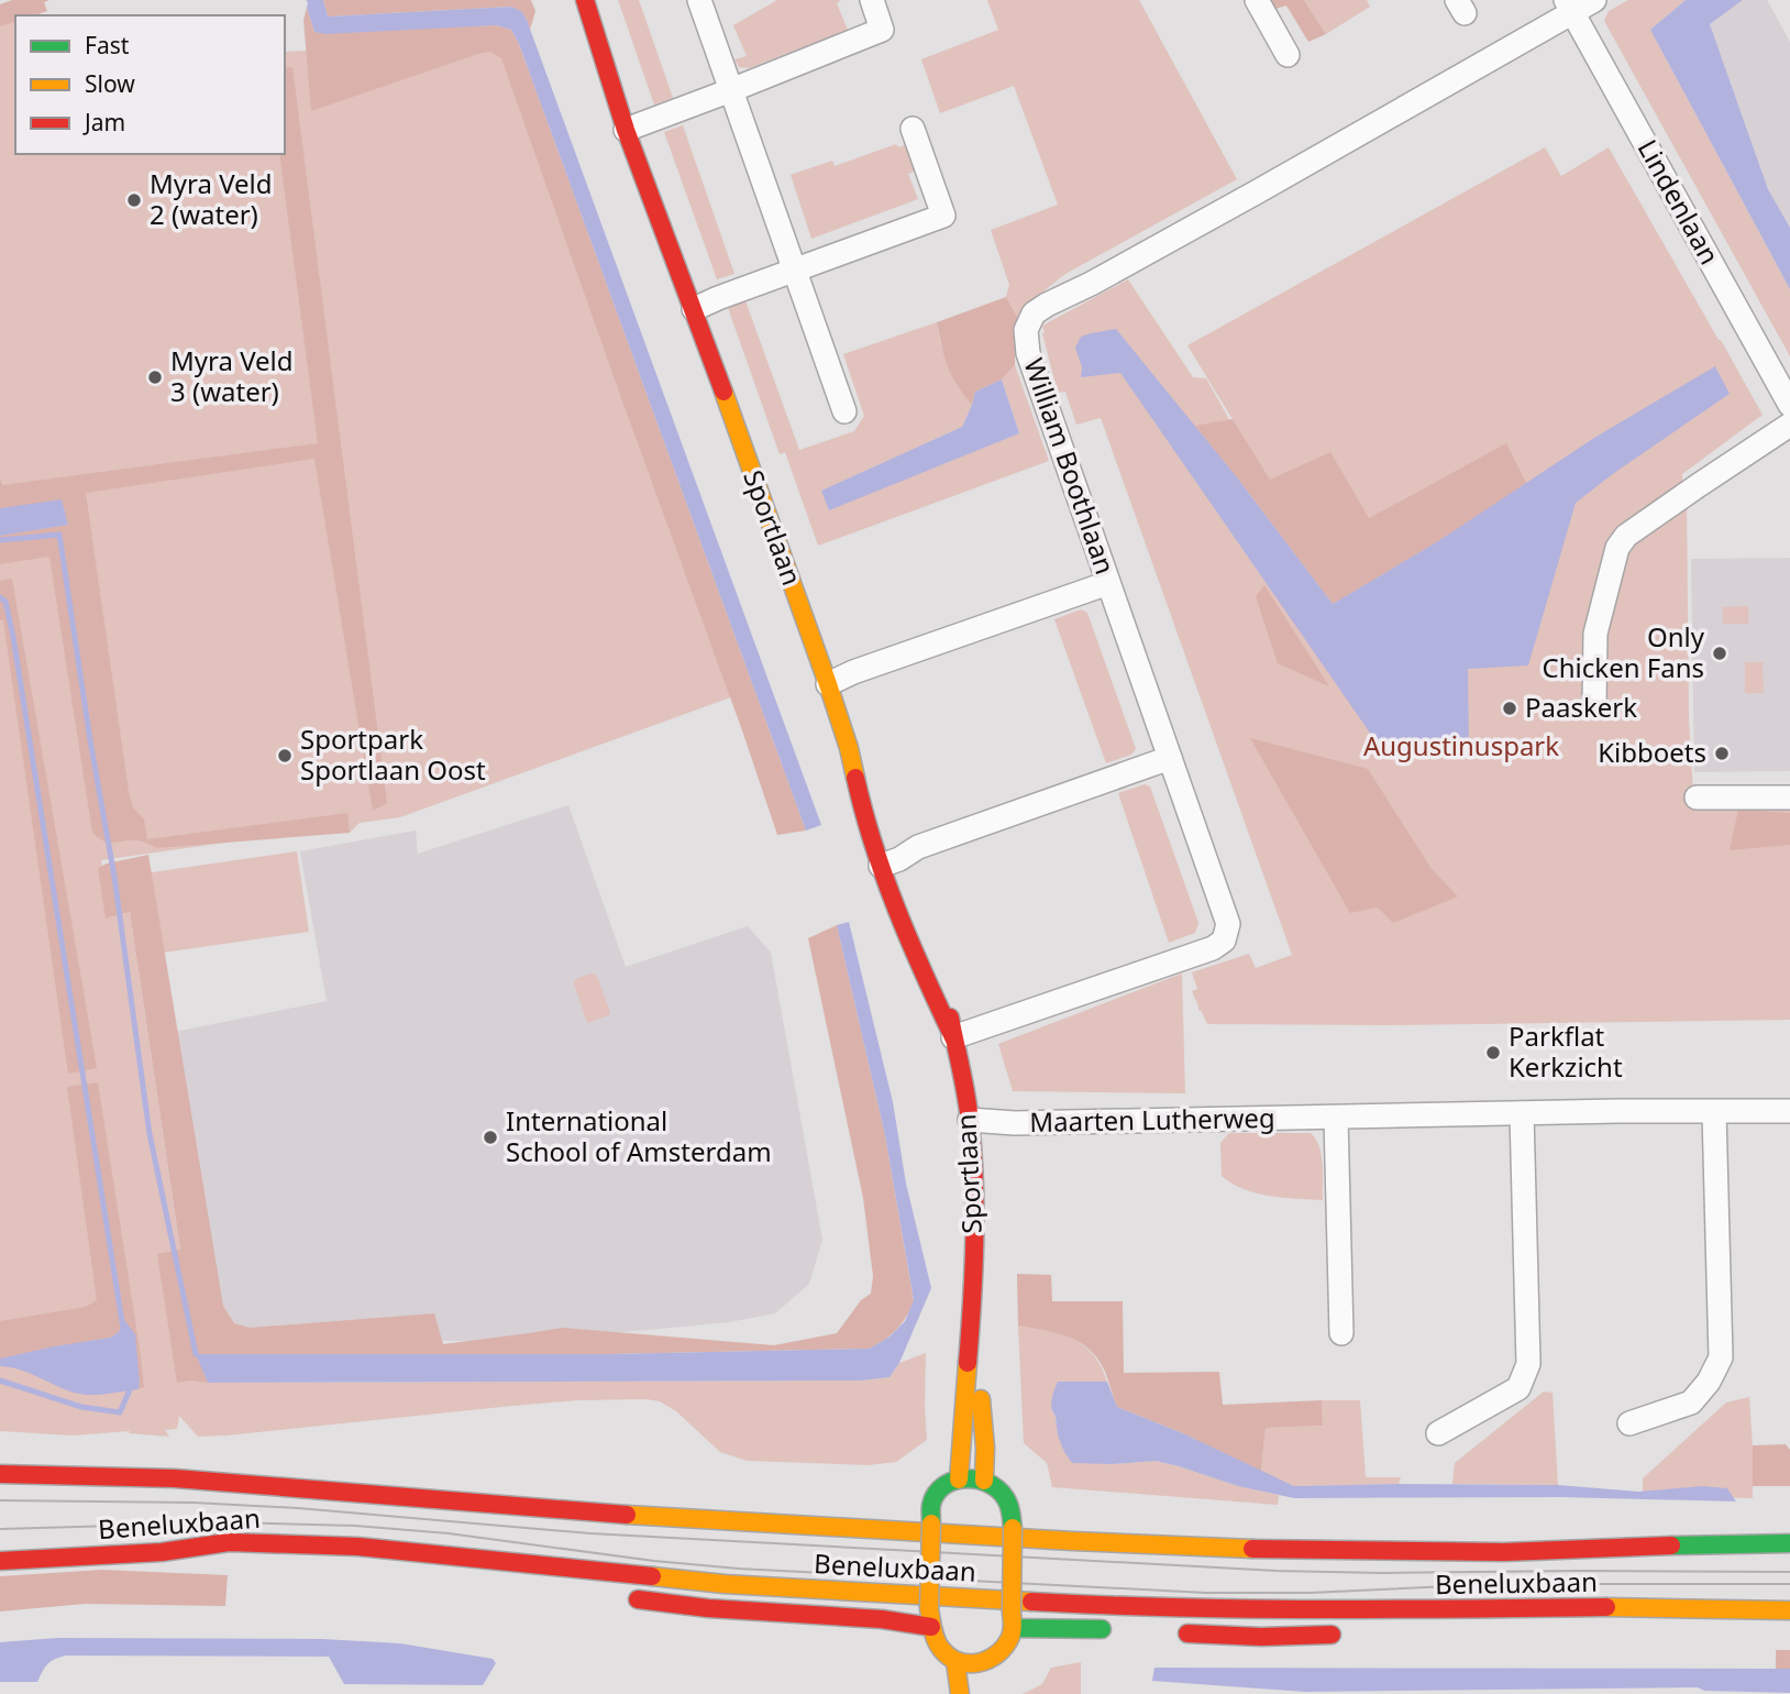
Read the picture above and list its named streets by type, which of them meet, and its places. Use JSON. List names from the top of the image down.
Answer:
{
  "streets": {
    "main road": ["Sportlaan", "Beneluxbaan"],
    "street": ["Lindenlaan", "William Boothlaan", "Maarten Lutherweg"]
  },
  "crossings": [
    ["Lindenlaan", "William Boothlaan"],
    ["William Boothlaan", "Sportlaan"],
    ["Sportlaan", "Maarten Lutherweg"]
  ],
  "parks": ["Augustinuspark"],
  "places": [
    "Myra Veld 2 (water)",
    "Myra Veld 3 (water)",
    "Only Chicken Fans",
    "Paaskerk",
    "Kibboets",
    "Sportpark Sportlaan Oost",
    "Parkflat Kerkzicht",
    "International School of Amsterdam"
  ],
  "legend": ["Fast", "Slow", "Jam"]
}
